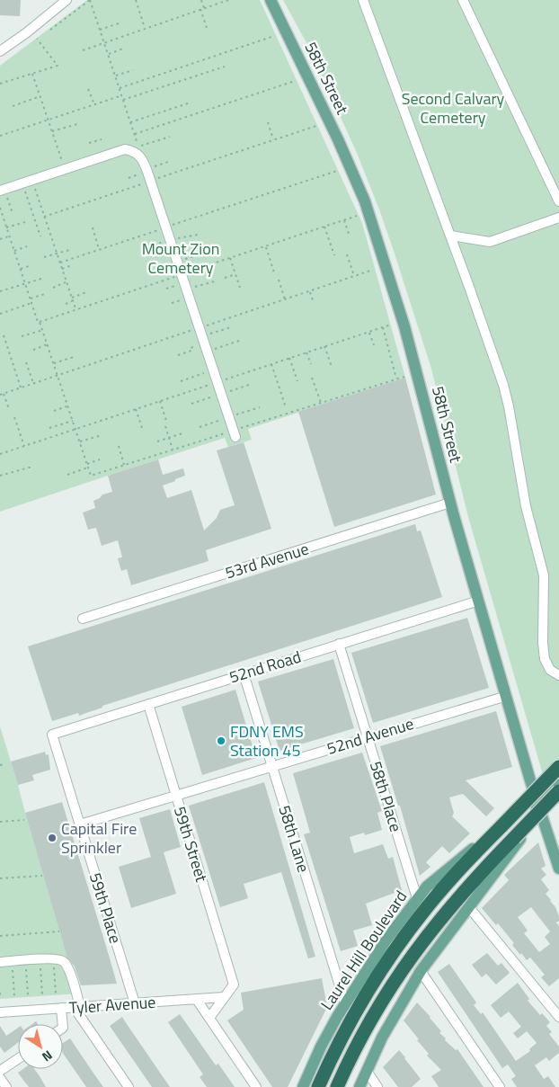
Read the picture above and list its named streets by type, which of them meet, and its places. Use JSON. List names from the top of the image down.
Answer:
{
  "streets": {
    "main road": ["58th Street", "Laurel Hill Boulevard"],
    "street": [
      "53rd Avenue",
      "52nd Road",
      "52nd Avenue",
      "58th Place",
      "58th Lane",
      "59th Street",
      "59th Place",
      "Tyler Avenue"
    ]
  },
  "crossings": [
    ["58th Street", "53rd Avenue"],
    ["58th Street", "52nd Road"],
    ["58th Street", "52nd Avenue"],
    ["58th Street", "Laurel Hill Boulevard"],
    ["52nd Road", "58th Place"],
    ["52nd Road", "58th Lane"],
    ["52nd Road", "59th Street"],
    ["52nd Road", "59th Place"],
    ["52nd Avenue", "58th Place"],
    ["52nd Avenue", "58th Lane"],
    ["52nd Avenue", "59th Street"],
    ["52nd Avenue", "59th Place"],
    ["58th Place", "Laurel Hill Boulevard"],
    ["58th Lane", "Laurel Hill Boulevard"],
    ["59th Street", "Tyler Avenue"],
    ["59th Place", "Tyler Avenue"]
  ],
  "parks": ["Second Calvary Cemetery", "Mount Zion Cemetery"],
  "places": ["FDNY EMS Station 45", "Capital Fire Sprinkler"],
  "north": "bottom right"
}
